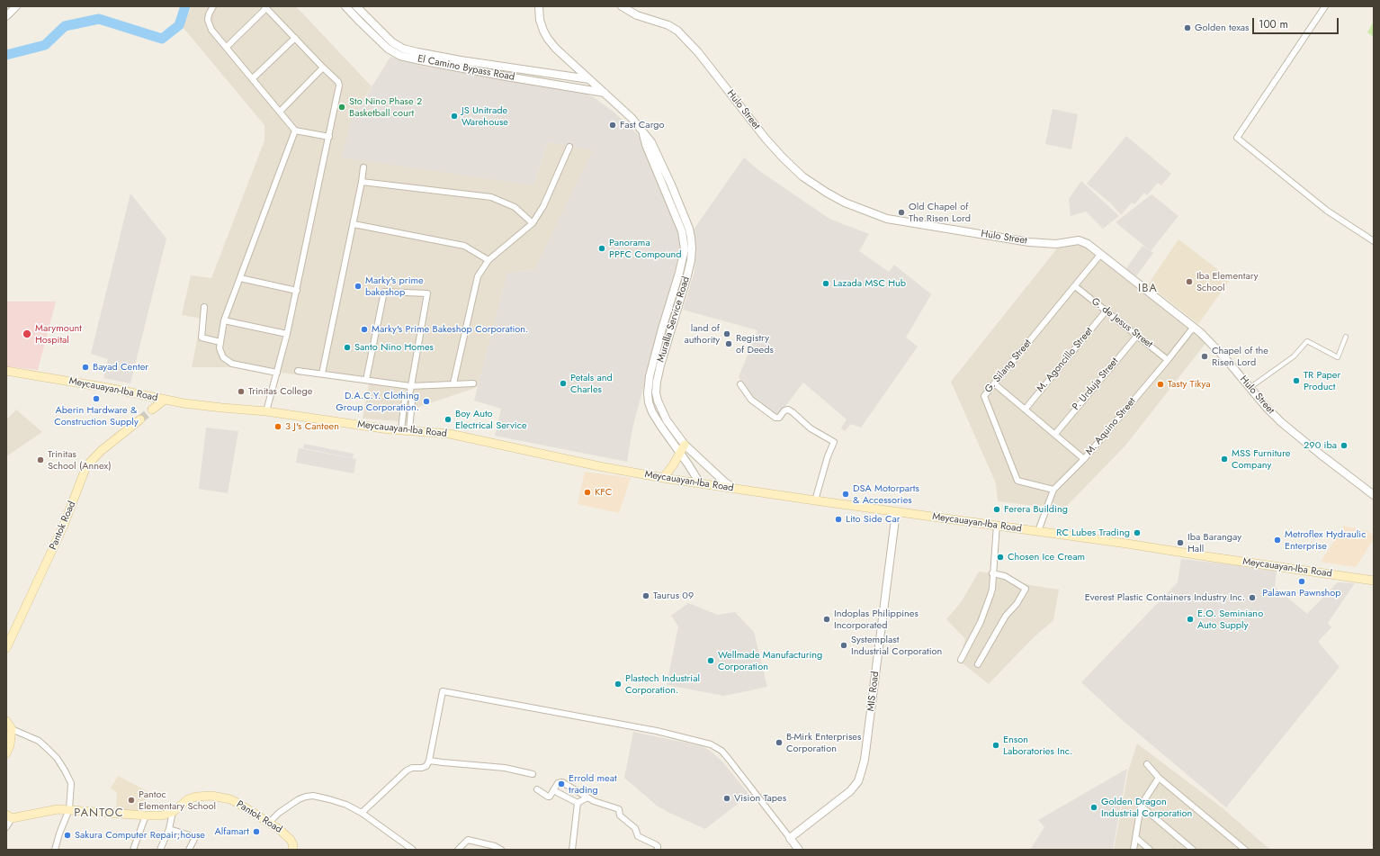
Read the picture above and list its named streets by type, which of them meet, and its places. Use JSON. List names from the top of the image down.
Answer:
{
  "streets": {
    "main road": ["Meycauayan-Iba Road", "Pantok Road"],
    "street": [
      "El Camino Bypass Road",
      "Hulo Street",
      "Muralla Service Road",
      "G. de Jesus Street",
      "M. Agoncillo Street",
      "G. Silang Street",
      "P. Urduja Street",
      "M. Aquino Street",
      "MIS Road"
    ]
  },
  "crossings": [
    ["El Camino Bypass Road", "Muralla Service Road"],
    ["Hulo Street", "G. Silang Street"],
    ["Hulo Street", "M. Aquino Street"],
    ["Muralla Service Road", "Meycauayan-Iba Road"],
    ["G. de Jesus Street", "M. Agoncillo Street"],
    ["G. de Jesus Street", "G. Silang Street"],
    ["G. de Jesus Street", "P. Urduja Street"],
    ["G. de Jesus Street", "M. Aquino Street"],
    ["G. Silang Street", "M. Aquino Street"],
    ["Meycauayan-Iba Road", "M. Aquino Street"],
    ["Meycauayan-Iba Road", "MIS Road"]
  ],
  "districts": ["IBA", "PANTOC"],
  "places": [
    "Golden texas",
    "Sto Nino Phase 2 Basketball court",
    "JS Unitrade Warehouse",
    "Fast Cargo",
    "Old Chapel of The Risen Lord",
    "Panorama PPFC Compound",
    "Iba Elementary School",
    "Lazada MSC Hub",
    "Marky's prime bakeshop",
    "Marky's Prime Bakeshop Corporation.",
    "Marymount Hospital",
    "land of authority",
    "Registry of Deeds",
    "Santo Nino Homes",
    "Chapel of the Risen Lord",
    "Bayad Center",
    "TR Paper Product",
    "Petals and Charles",
    "Tasty Tikya",
    "Trinitas College",
    "Aberin Hardware & Construction Supply",
    "D.A.C.Y. Clothing Group Corporation.",
    "Boy Auto Electrical Service",
    "3 J's Canteen",
    "290 iba",
    "MSS Furniture Company",
    "Trinitas School (Annex)",
    "KFC",
    "DSA Motorparts & Accessories",
    "Ferera Building",
    "Lito Side Car",
    "RC Lubes Trading",
    "Metroflex Hydraulic Enterprise",
    "Iba Barangay Hall",
    "Chosen Ice Cream",
    "Palawan Pawnshop",
    "Taurus 09",
    "Everest Plastic Containers Industry Inc.",
    "Indoplas Philippines Incorporated",
    "E.O. Seminiano Auto Supply",
    "Systemplast Industrial Corporation",
    "Wellmade Manufacturing Corporation",
    "Plastech Industrial Corporation.",
    "B-Mirk Enterprises Corporation",
    "Enson Laboratories Inc.",
    "Errold meat trading",
    "Vision Tapes",
    "Pantoc Elementary School",
    "Golden Dragon Industrial Corporation",
    "Alfamart",
    "Sakura Computer Repair;house"
  ],
  "scale_bar": "100 m"
}
